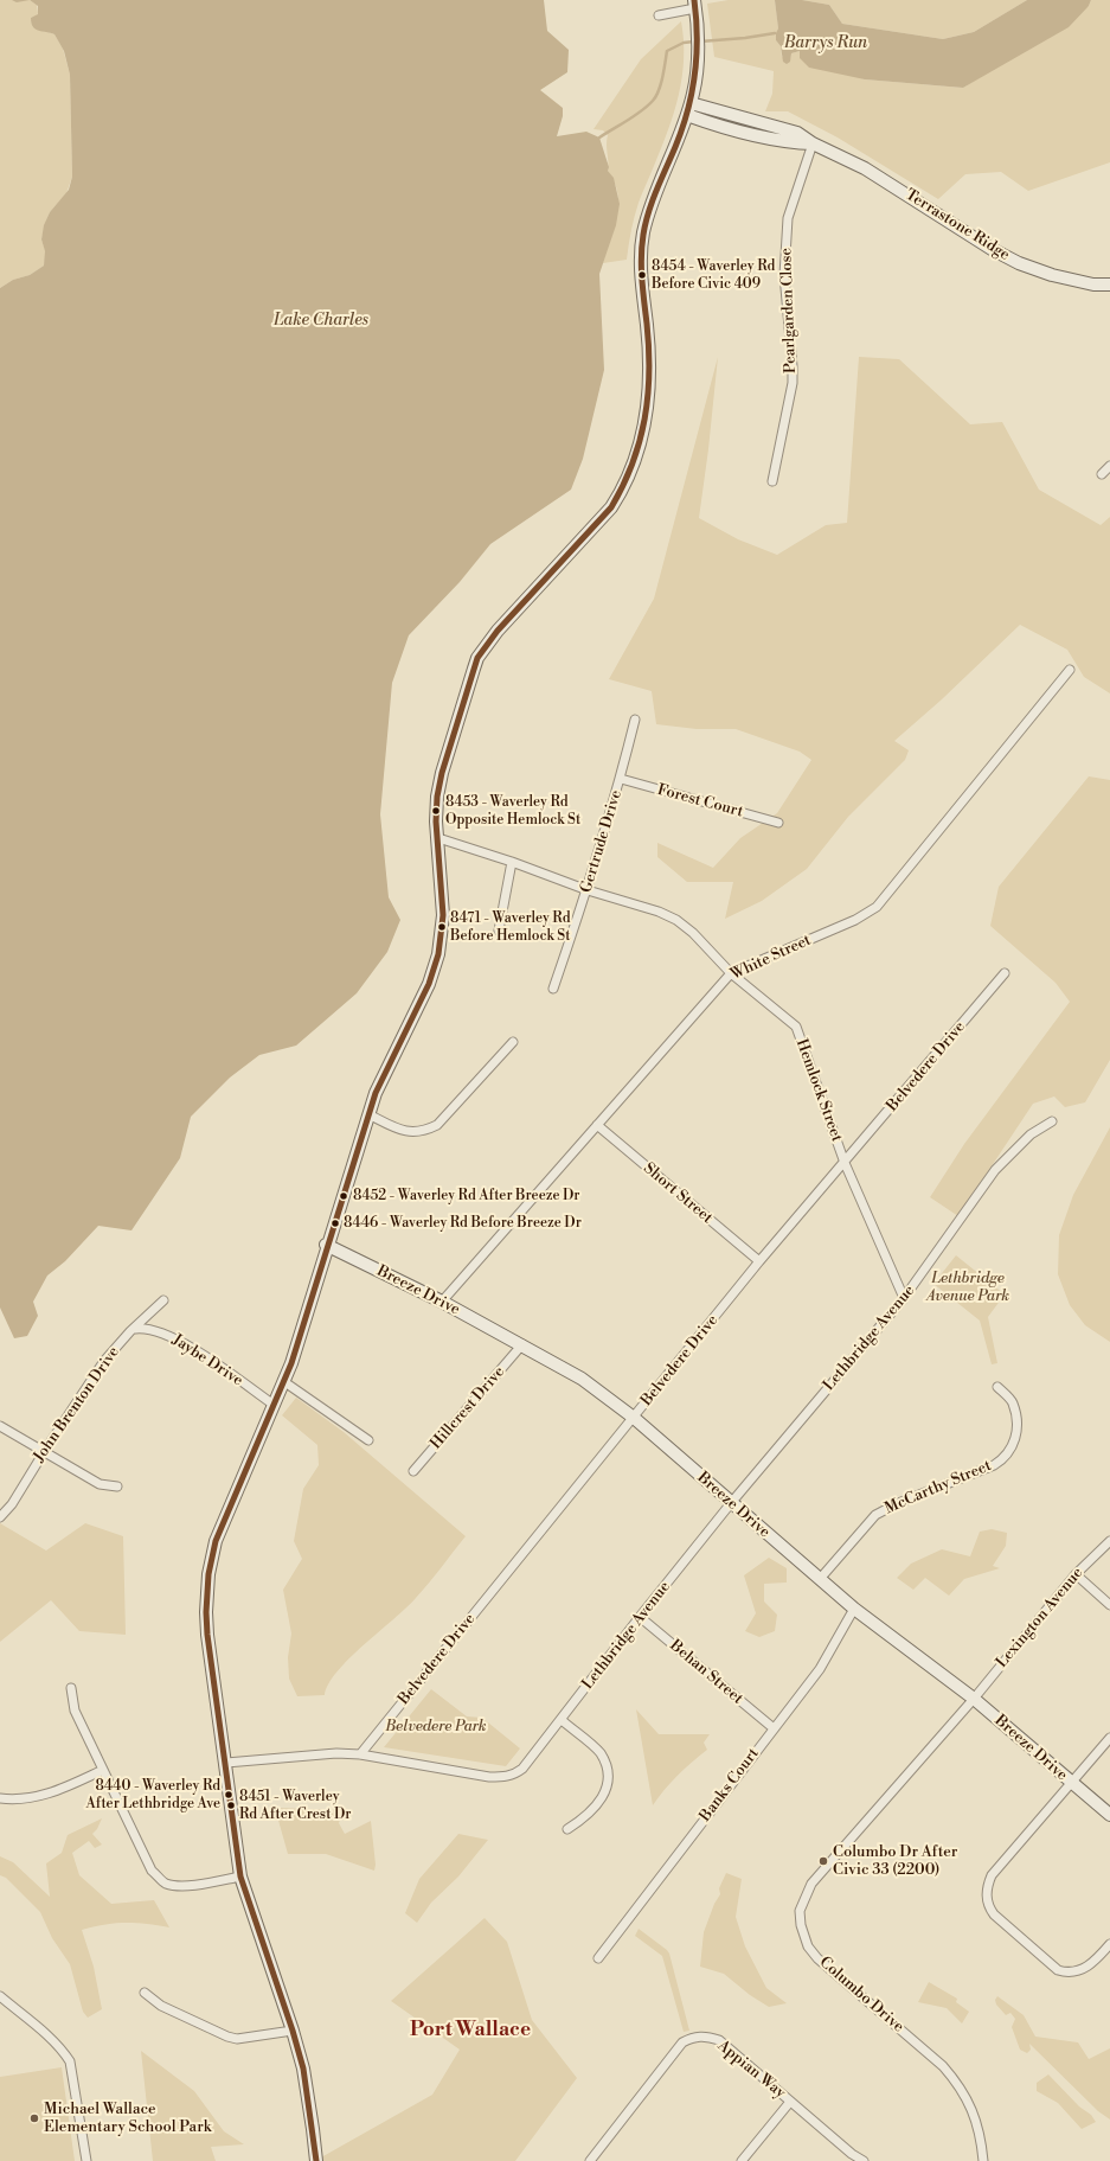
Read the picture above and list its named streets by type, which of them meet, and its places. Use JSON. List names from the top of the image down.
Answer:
{
  "streets": {
    "main road": ["Terrastone Ridge", "Breeze Drive"],
    "street": [
      "Pearlgarden Close",
      "Forest Court",
      "Gertrude Drive",
      "White Street",
      "Belvedere Drive",
      "Hemlock Street",
      "Short Street",
      "Lethbridge Avenue",
      "Jaybe Drive",
      "John Brenton Drive",
      "Hillcrest Drive",
      "McCarthy Street",
      "Lexington Avenue",
      "Behan Street",
      "Banks Court",
      "Columbo Drive",
      "Appian Way"
    ]
  },
  "crossings": [
    ["Terrastone Ridge", "Pearlgarden Close"],
    ["Forest Court", "Gertrude Drive"],
    ["Gertrude Drive", "Hemlock Street"],
    ["White Street", "Hemlock Street"],
    ["White Street", "Short Street"],
    ["White Street", "Breeze Drive"],
    ["Belvedere Drive", "Hemlock Street"],
    ["Belvedere Drive", "Short Street"],
    ["Belvedere Drive", "Breeze Drive"],
    ["Belvedere Drive", "Lethbridge Avenue"],
    ["Hemlock Street", "Lethbridge Avenue"],
    ["Breeze Drive", "Lethbridge Avenue"],
    ["Breeze Drive", "Hillcrest Drive"],
    ["Breeze Drive", "McCarthy Street"],
    ["Breeze Drive", "Lexington Avenue"],
    ["Breeze Drive", "Banks Court"],
    ["Breeze Drive", "Columbo Drive"],
    ["Lethbridge Avenue", "Behan Street"],
    ["Jaybe Drive", "John Brenton Drive"],
    ["Lexington Avenue", "Columbo Drive"],
    ["Behan Street", "Banks Court"]
  ],
  "districts": ["Port Wallace"],
  "water": ["Barrys Run", "Lake Charles"],
  "parks": ["Lethbridge Avenue Park", "Belvedere Park"],
  "places": [
    "8454 - Waverley Rd Before Civic 409",
    "8453 - Waverley Rd Opposite Hemlock St",
    "8471 - Waverley Rd Before Hemlock St",
    "8452 - Waverley Rd After Breeze Dr",
    "8446 - Waverley Rd Before Breeze Dr",
    "8440 - Waverley Rd After Lethbridge Ave",
    "8451 - Waverley Rd After Crest Dr",
    "Columbo Dr After Civic 33 (2200)",
    "Michael Wallace Elementary School Park"
  ]
}
